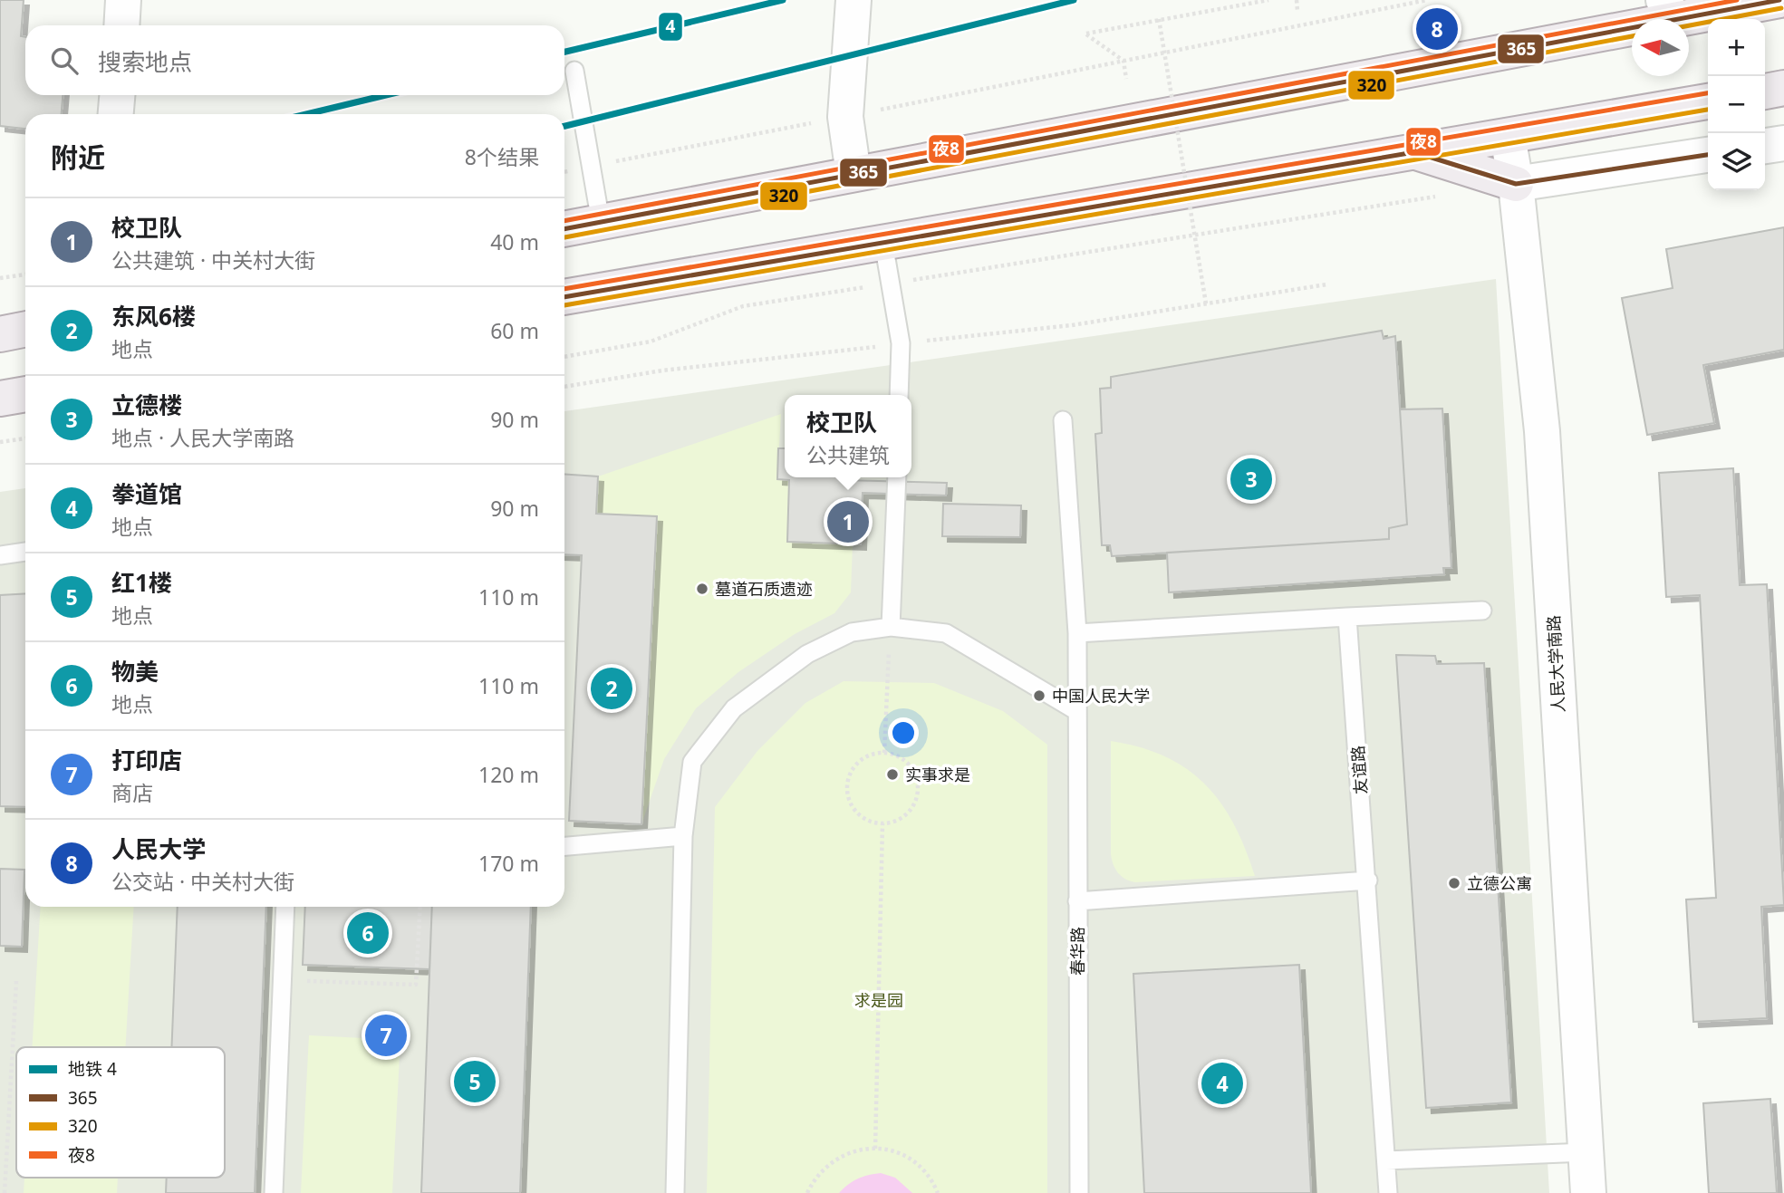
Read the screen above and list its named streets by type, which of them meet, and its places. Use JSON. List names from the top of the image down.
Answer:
{
  "streets": {
    "street": ["人民大学南路"],
    "lane": ["友谊路", "春华路"]
  },
  "parks": ["求是园"],
  "places": [
    "墓道石质遗迹",
    "中国人民大学",
    "实事求是",
    "立德公寓"
  ],
  "lines": [
    "metro line 4",
    "transit line 365",
    "transit line 夜8",
    "transit line 320"
  ],
  "legend": [
    "地铁 4",
    "365",
    "320",
    "夜8"
  ],
  "north": "left",
  "page": {
    "pins": [
      "8",
      "3",
      "1",
      "2",
      "6",
      "7",
      "5",
      "4"
    ],
    "map_buttons": ["+", "−"],
    "search": "搜索地点",
    "heading": ["附近", "8个结果"],
    "list": [
      {
        "mark": "1",
        "name": "校卫队",
        "note": "公共建筑 · 中关村大街",
        "value": "40 m"
      },
      {
        "mark": "2",
        "name": "东风6楼",
        "note": "地点",
        "value": "60 m"
      },
      {
        "mark": "3",
        "name": "立德楼",
        "note": "地点 · 人民大学南路",
        "value": "90 m"
      },
      {
        "mark": "4",
        "name": "拳道馆",
        "note": "地点",
        "value": "90 m"
      },
      {
        "mark": "5",
        "name": "红1楼",
        "note": "地点",
        "value": "110 m"
      },
      {
        "mark": "6",
        "name": "物美",
        "note": "地点",
        "value": "110 m"
      },
      {
        "mark": "7",
        "name": "打印店",
        "note": "商店",
        "value": "120 m"
      },
      {
        "mark": "8",
        "name": "人民大学",
        "note": "公交站 · 中关村大街",
        "value": "170 m"
      }
    ],
    "popup": ["校卫队", "公共建筑"]
  }
}
